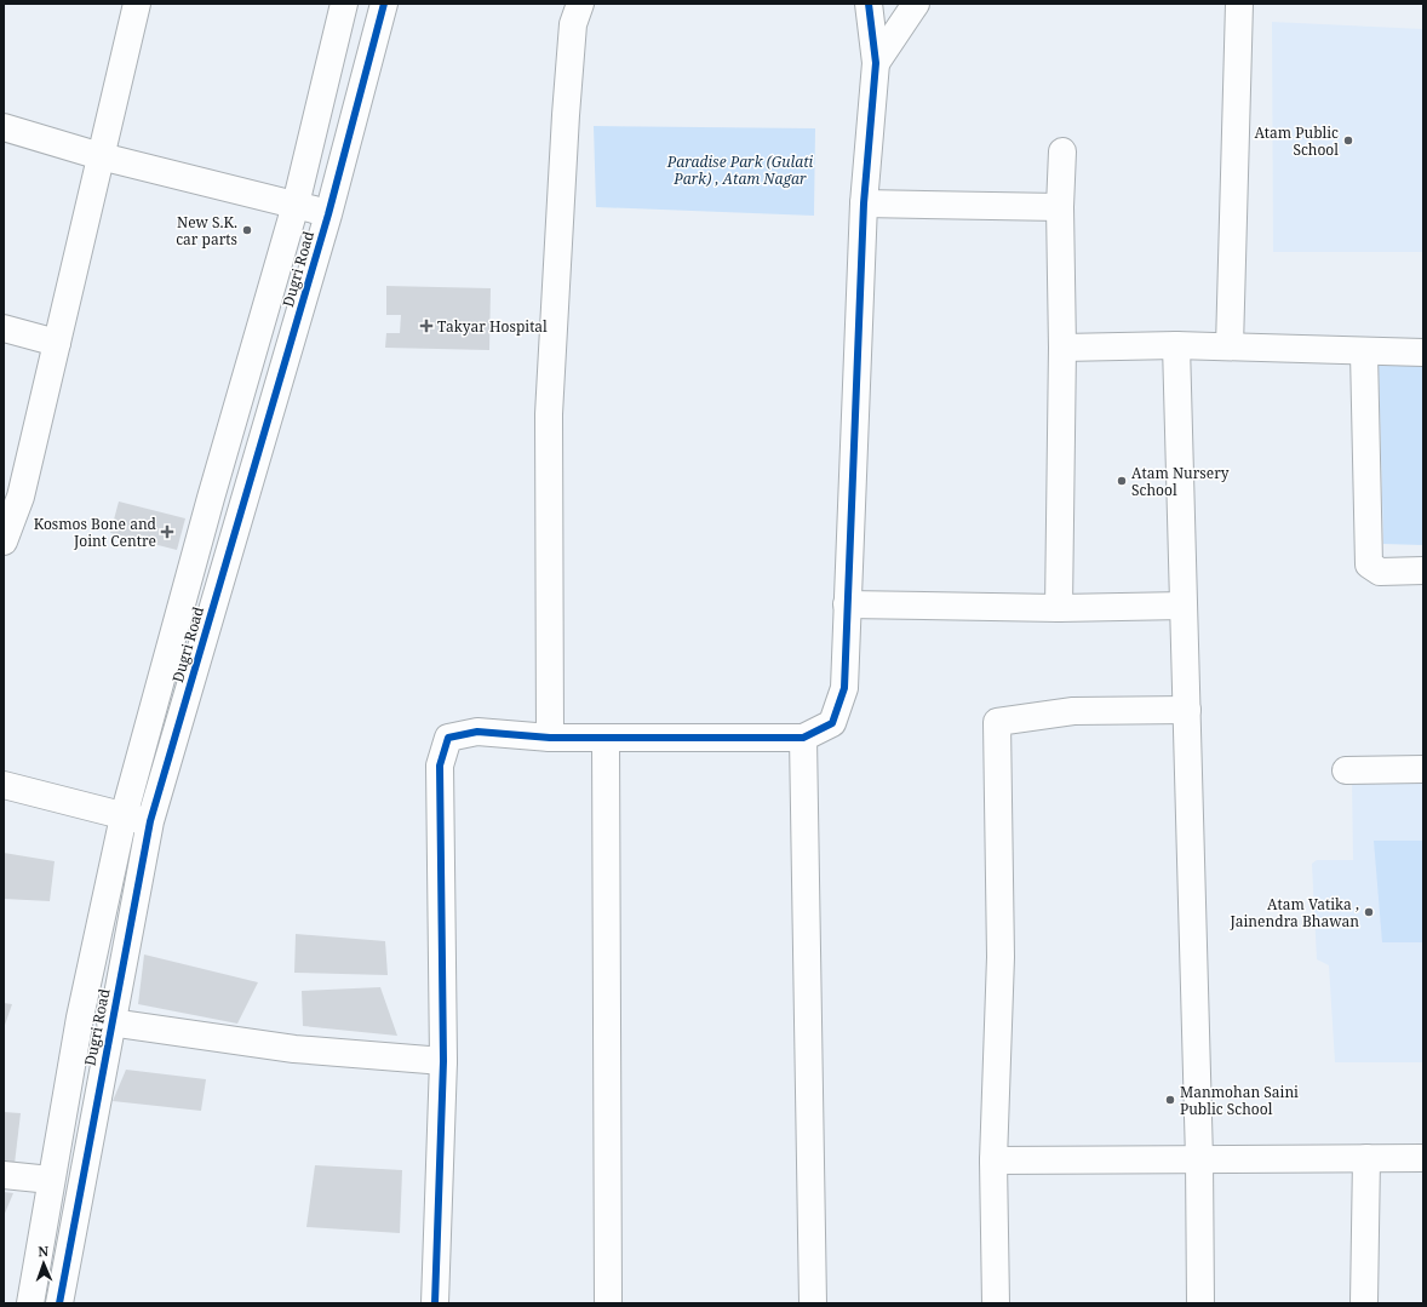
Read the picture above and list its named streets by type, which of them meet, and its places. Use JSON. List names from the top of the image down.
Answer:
{
  "streets": {
    "street": ["Dugri Road"]
  },
  "parks": ["Paradise Park (Gulati Park) , Atam Nagar"],
  "places": {
    "other": [
      "Atam Public School",
      "New S.K. car parts",
      "Atam Nursery School",
      "Atam Vatika , Jainendra Bhawan",
      "Manmohan Saini Public School"
    ],
    "health": ["Takyar Hospital", "Kosmos Bone and Joint Centre"]
  },
  "north": "top"
}
